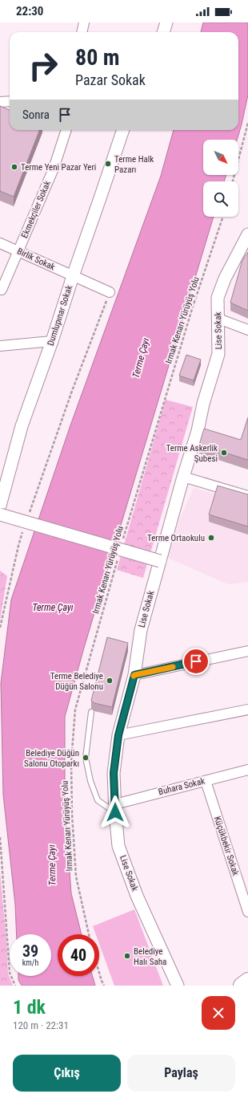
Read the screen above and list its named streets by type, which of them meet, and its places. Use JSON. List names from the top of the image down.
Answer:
{
  "streets": {
    "street": [
      "Ekmekçiler Sokak",
      "Birlik Sokak",
      "Dumlupınar Sokak",
      "Lise Sokak",
      "Buhara Sokak",
      "Küçükbekir Sokak"
    ],
    "path": ["Irmak Kenarı Yürüyüş Yolu"]
  },
  "crossings": [
    ["Ekmekçiler Sokak", "Birlik Sokak"],
    ["Birlik Sokak", "Dumlupınar Sokak"],
    ["Lise Sokak", "Buhara Sokak"],
    ["Buhara Sokak", "Küçükbekir Sokak"]
  ],
  "water": ["Terme Çayı"],
  "places": [
    "Terme Halk Pazarı",
    "Terme Yeni Pazar Yeri",
    "Terme Askerlik Şubesi",
    "Terme Ortaokulu",
    "Terme Belediye Düğün Salonu",
    "Belediye Düğün Salonu Otoparkı",
    "Belediye Halı Saha"
  ],
  "north": "bottom right",
  "page": {
    "status": "22:30",
    "turn": ["80 m", "Pazar Sokak"],
    "then": "Sonra",
    "speed": "39 km/h",
    "limit": "40",
    "heading": ["1 dk", "120 m · 22:31"],
    "buttons": ["Çıkış", "Paylaş"]
  }
}
